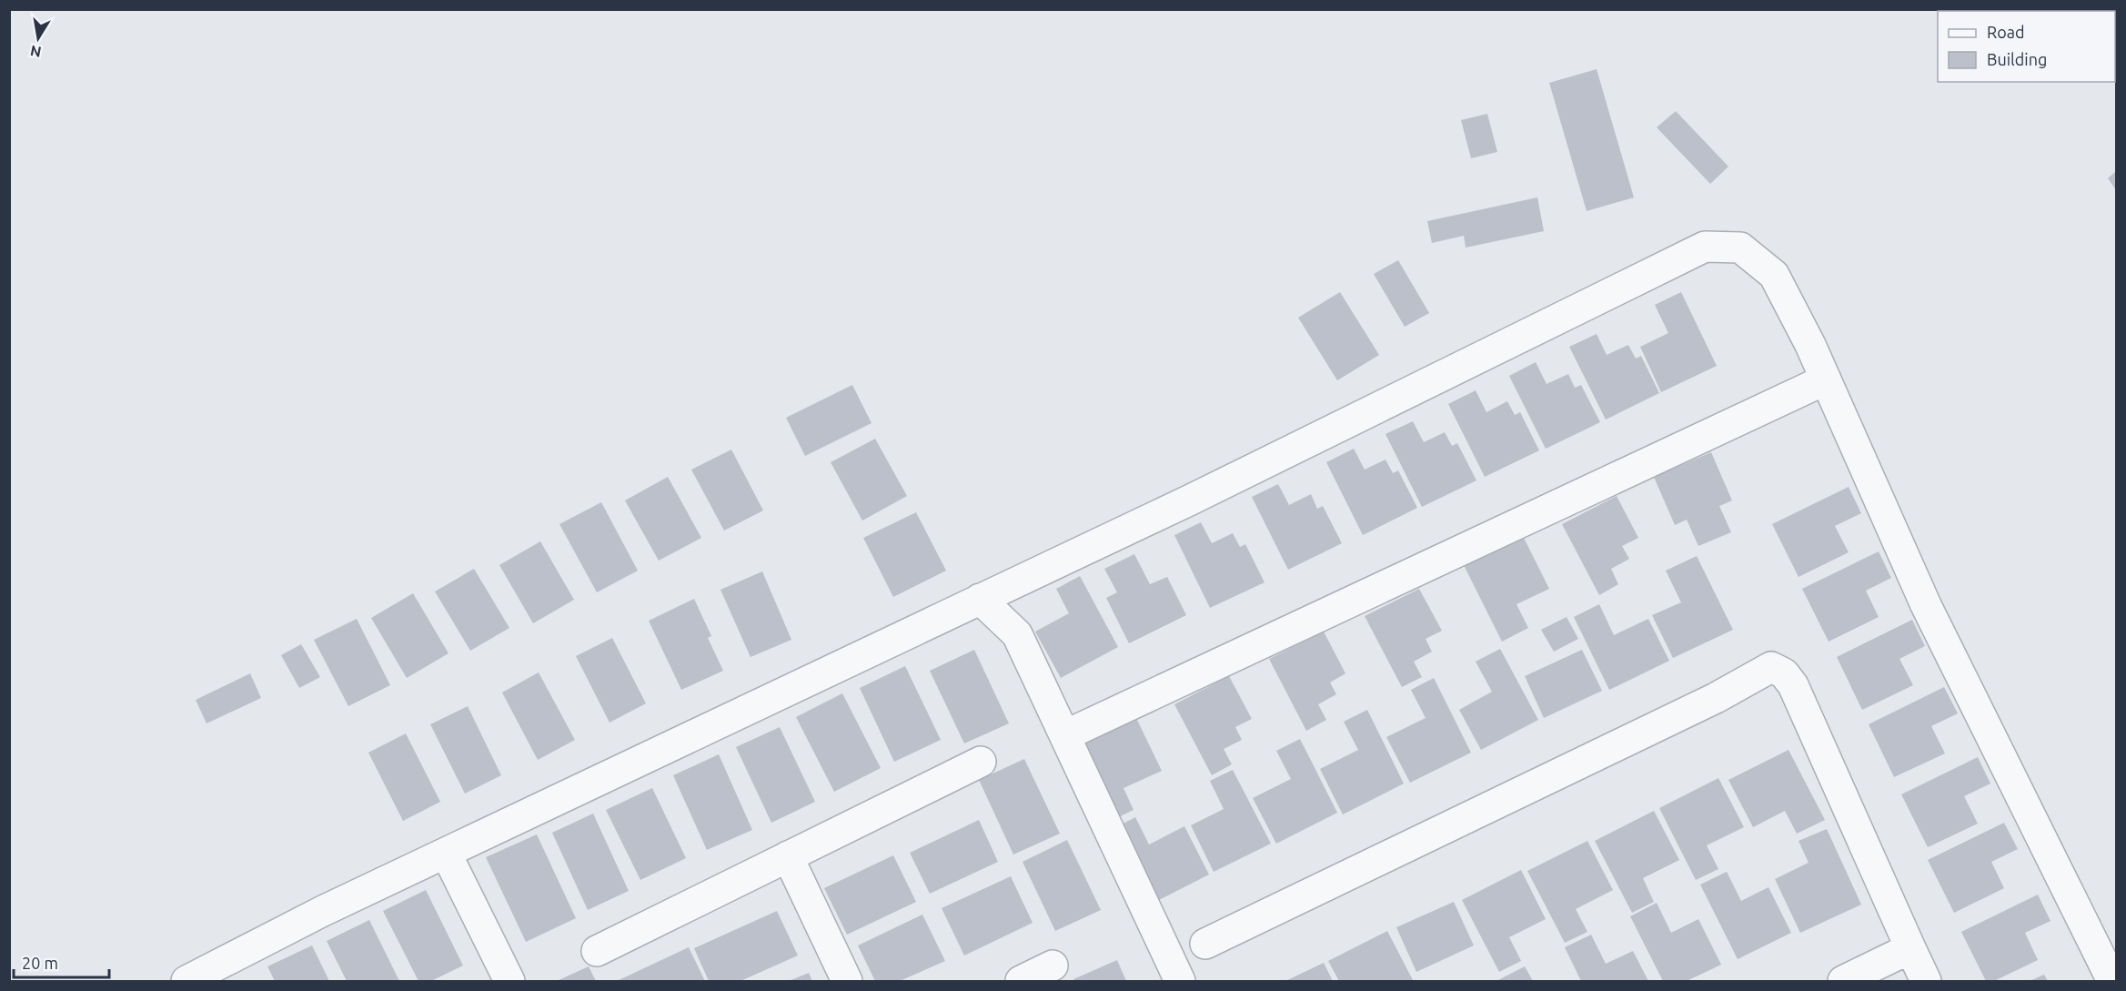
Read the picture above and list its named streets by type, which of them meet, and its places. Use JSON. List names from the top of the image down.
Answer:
{
  "legend": ["Road", "Building"],
  "scale_bar": "20 m",
  "north": "bottom"
}
